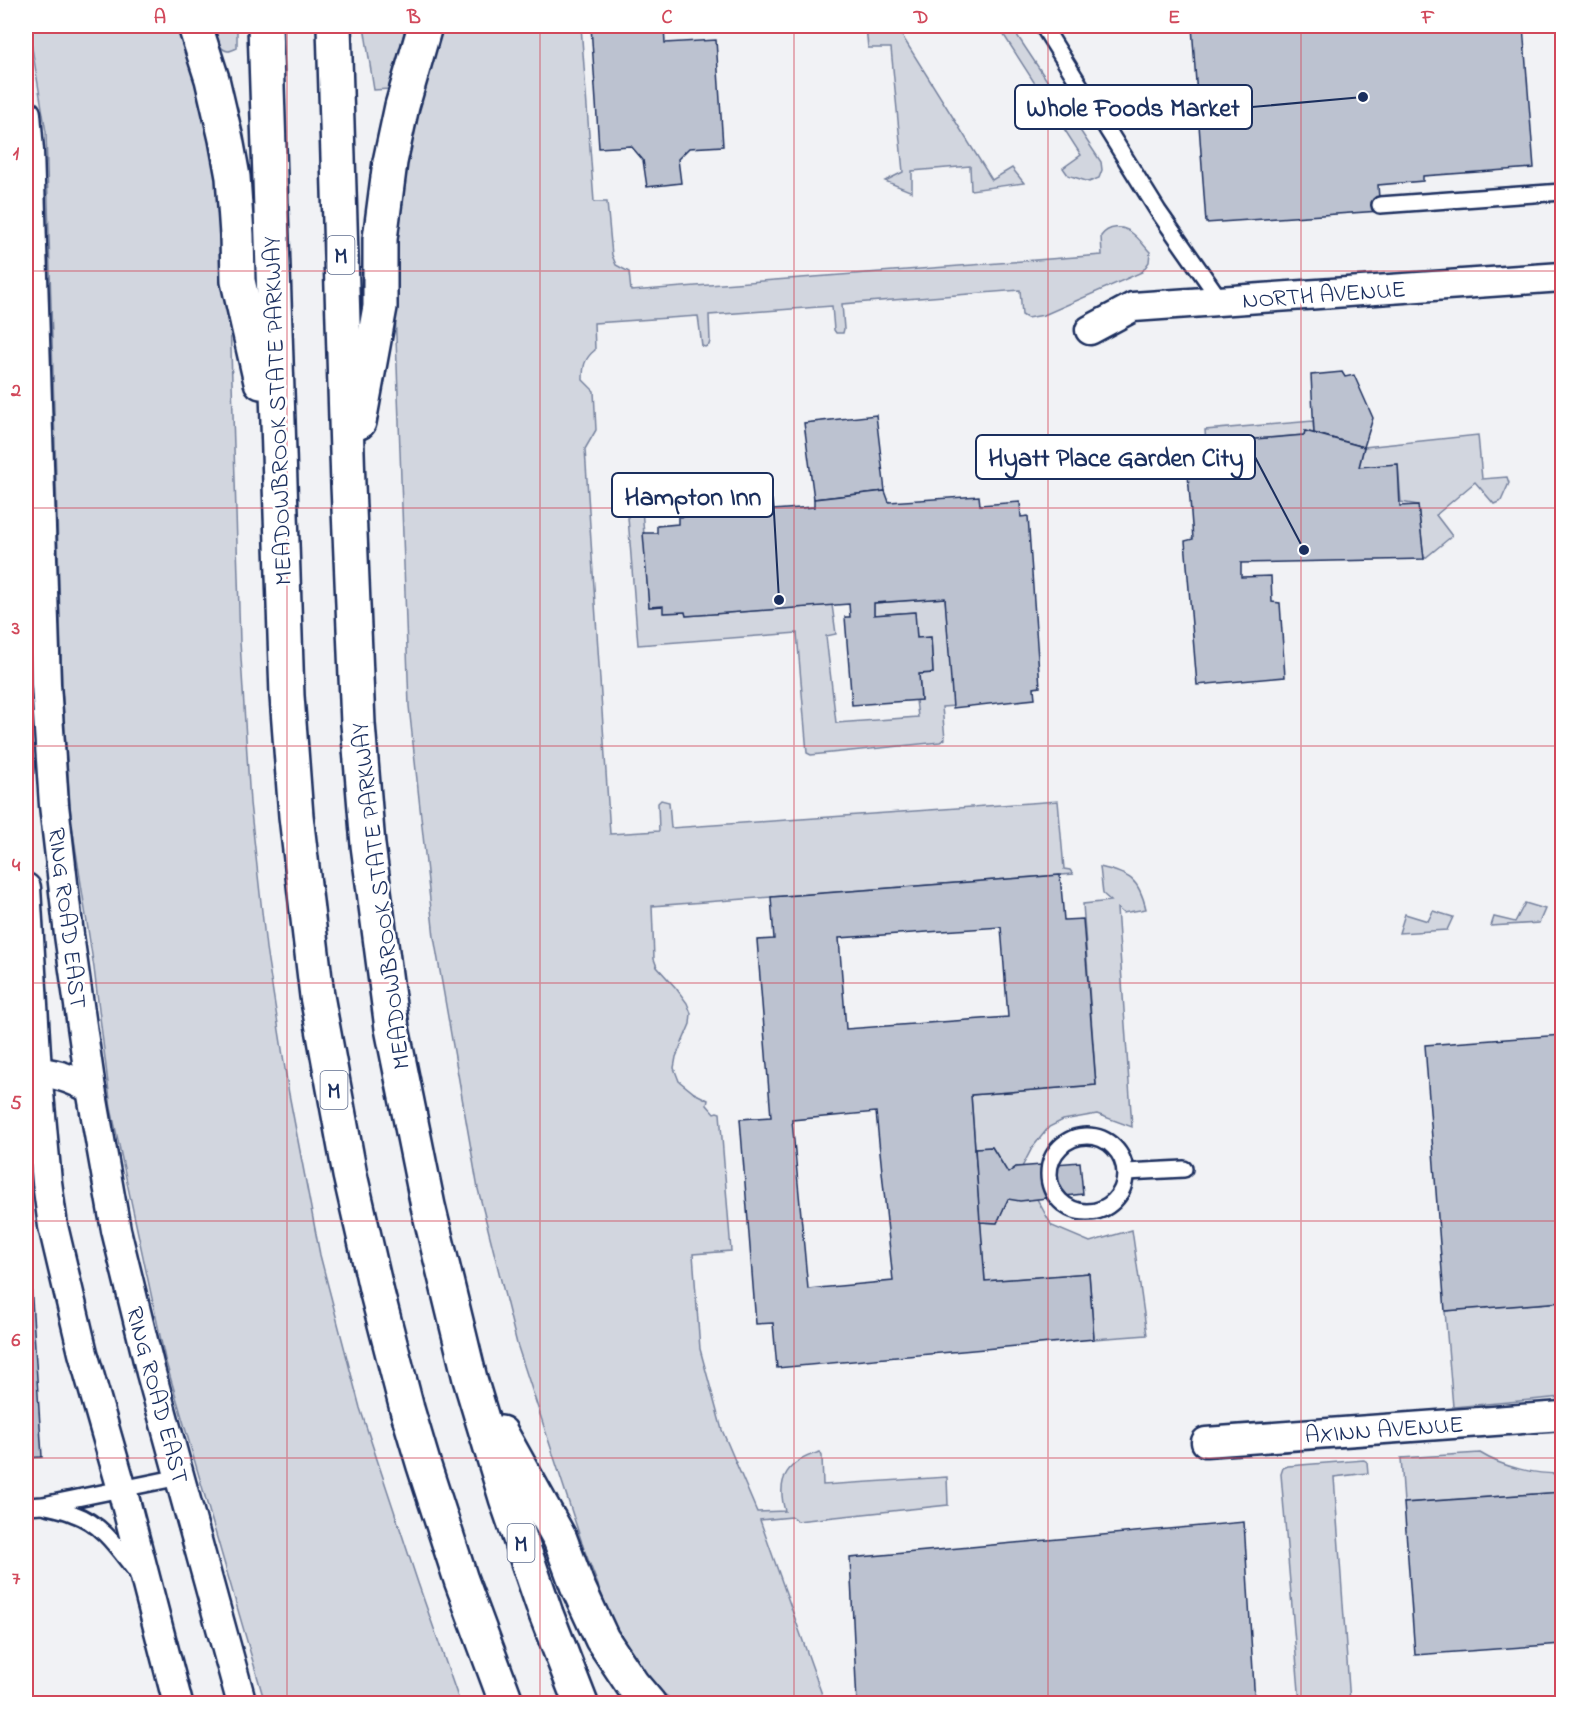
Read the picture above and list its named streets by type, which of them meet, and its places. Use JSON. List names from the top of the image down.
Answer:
{
  "streets": {
    "highway": ["M", "MEADOWBROOK STATE PARKWAY"],
    "street": ["NORTH AVENUE", "RING ROAD EAST", "AXINN AVENUE"]
  },
  "places": ["Whole Foods Market", "Hyatt Place Garden City", "Hampton Inn"],
  "grid": {
    "columns": [
      "A",
      "B",
      "C",
      "D",
      "E",
      "F"
    ],
    "rows": [
      "1",
      "2",
      "3",
      "4",
      "5",
      "6",
      "7"
    ]
  }
}
